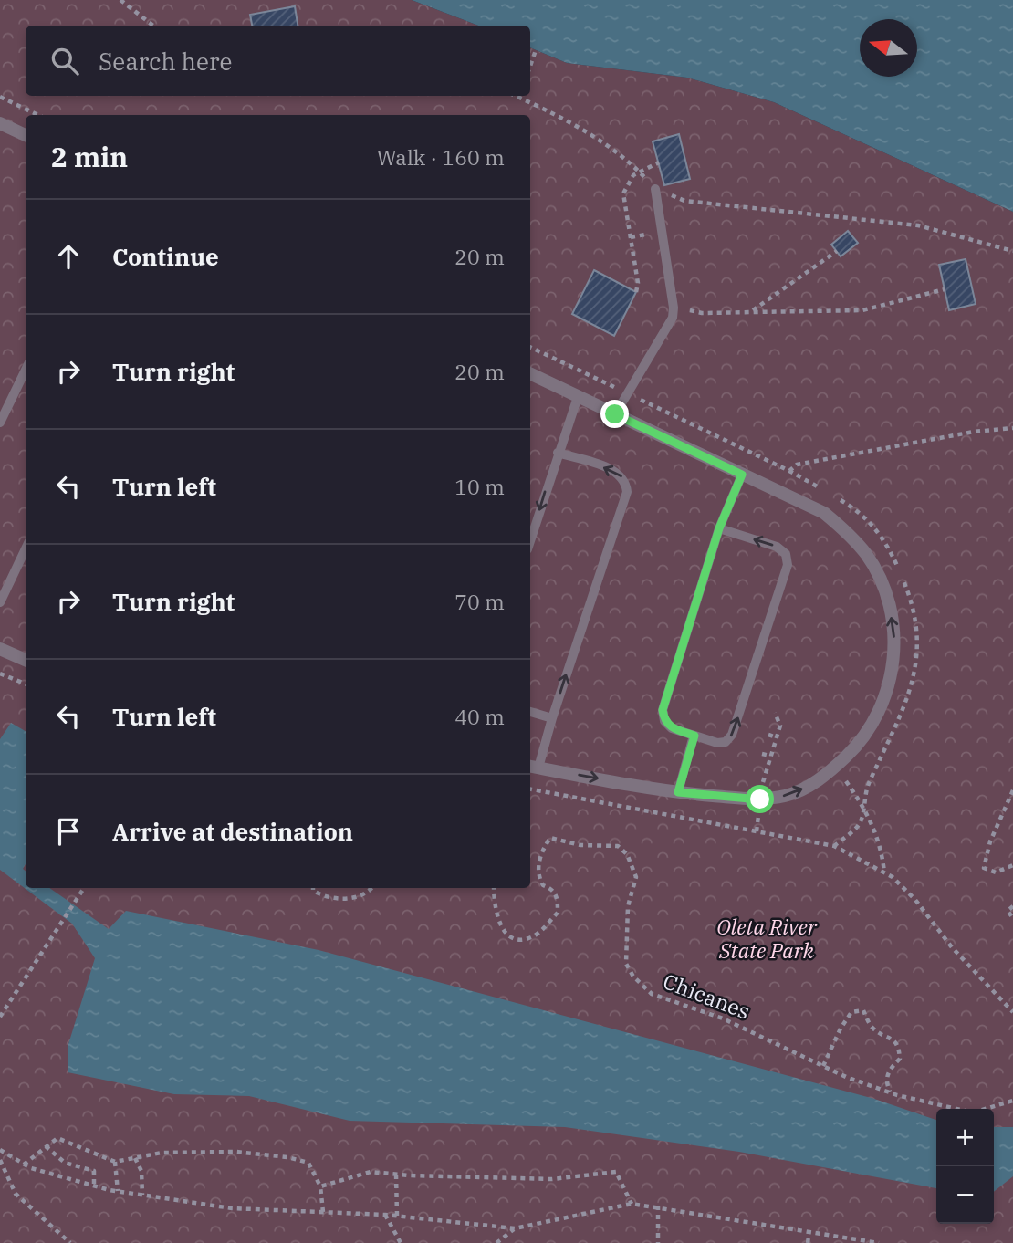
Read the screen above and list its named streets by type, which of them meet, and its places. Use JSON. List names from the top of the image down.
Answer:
{
  "streets": {
    "path": ["Chicanes"]
  },
  "parks": ["Oleta River State Park"],
  "north": "left",
  "page": {
    "search": "Search here",
    "heading": ["2 min", "Walk · 160 m"],
    "list": [
      ["Continue", "20 m"],
      ["Turn right", "20 m"],
      ["Turn left", "10 m"],
      ["Turn right", "70 m"],
      ["Turn left", "40 m"],
      "Arrive at destination"
    ],
    "map_buttons": ["+", "−"]
  }
}
